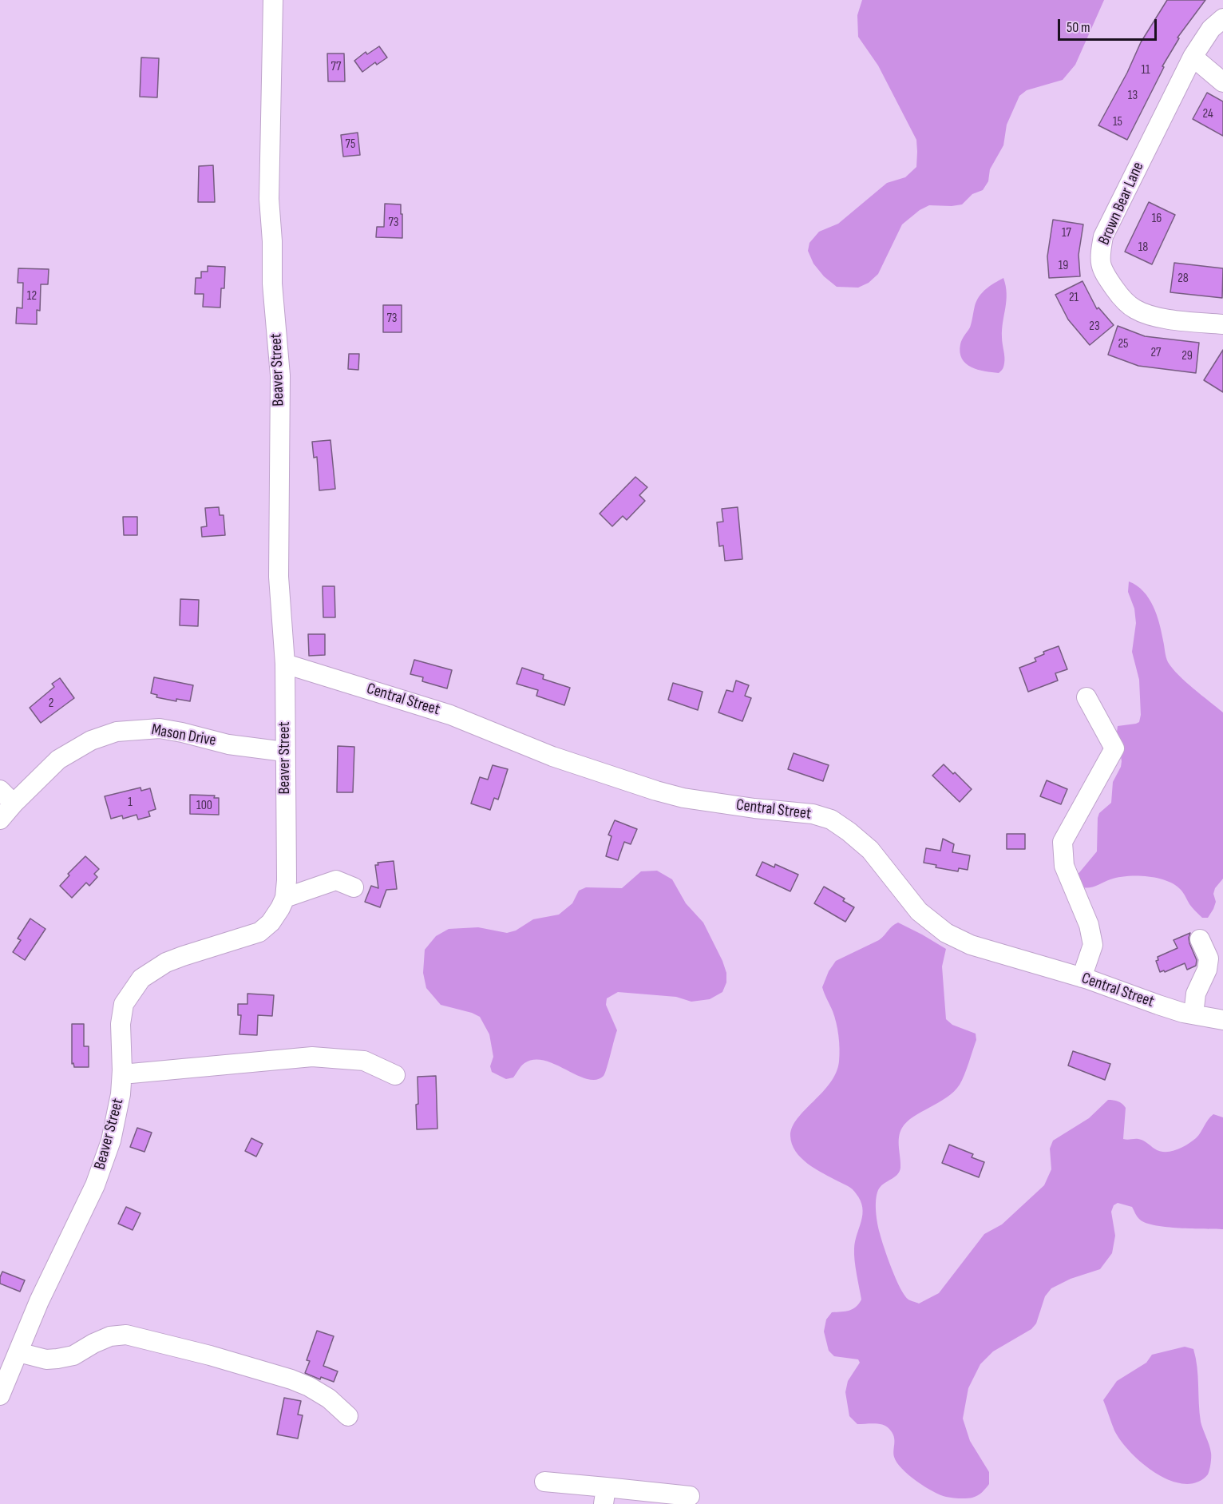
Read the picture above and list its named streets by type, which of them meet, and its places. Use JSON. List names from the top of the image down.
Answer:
{
  "streets": {
    "street": [
      "Brown Bear Lane",
      "Beaver Street",
      "Central Street",
      "Mason Drive"
    ]
  },
  "crossings": [
    ["Beaver Street", "Central Street"],
    ["Beaver Street", "Mason Drive"]
  ],
  "house_numbers": [
    "77",
    "11",
    "13",
    "24",
    "15",
    "75",
    "16",
    "73",
    "17",
    "18",
    "19",
    "28",
    "12",
    "21",
    "73",
    "23",
    "25",
    "27",
    "29",
    "2",
    "1",
    "100"
  ],
  "scale_bar": "50 m"
}
